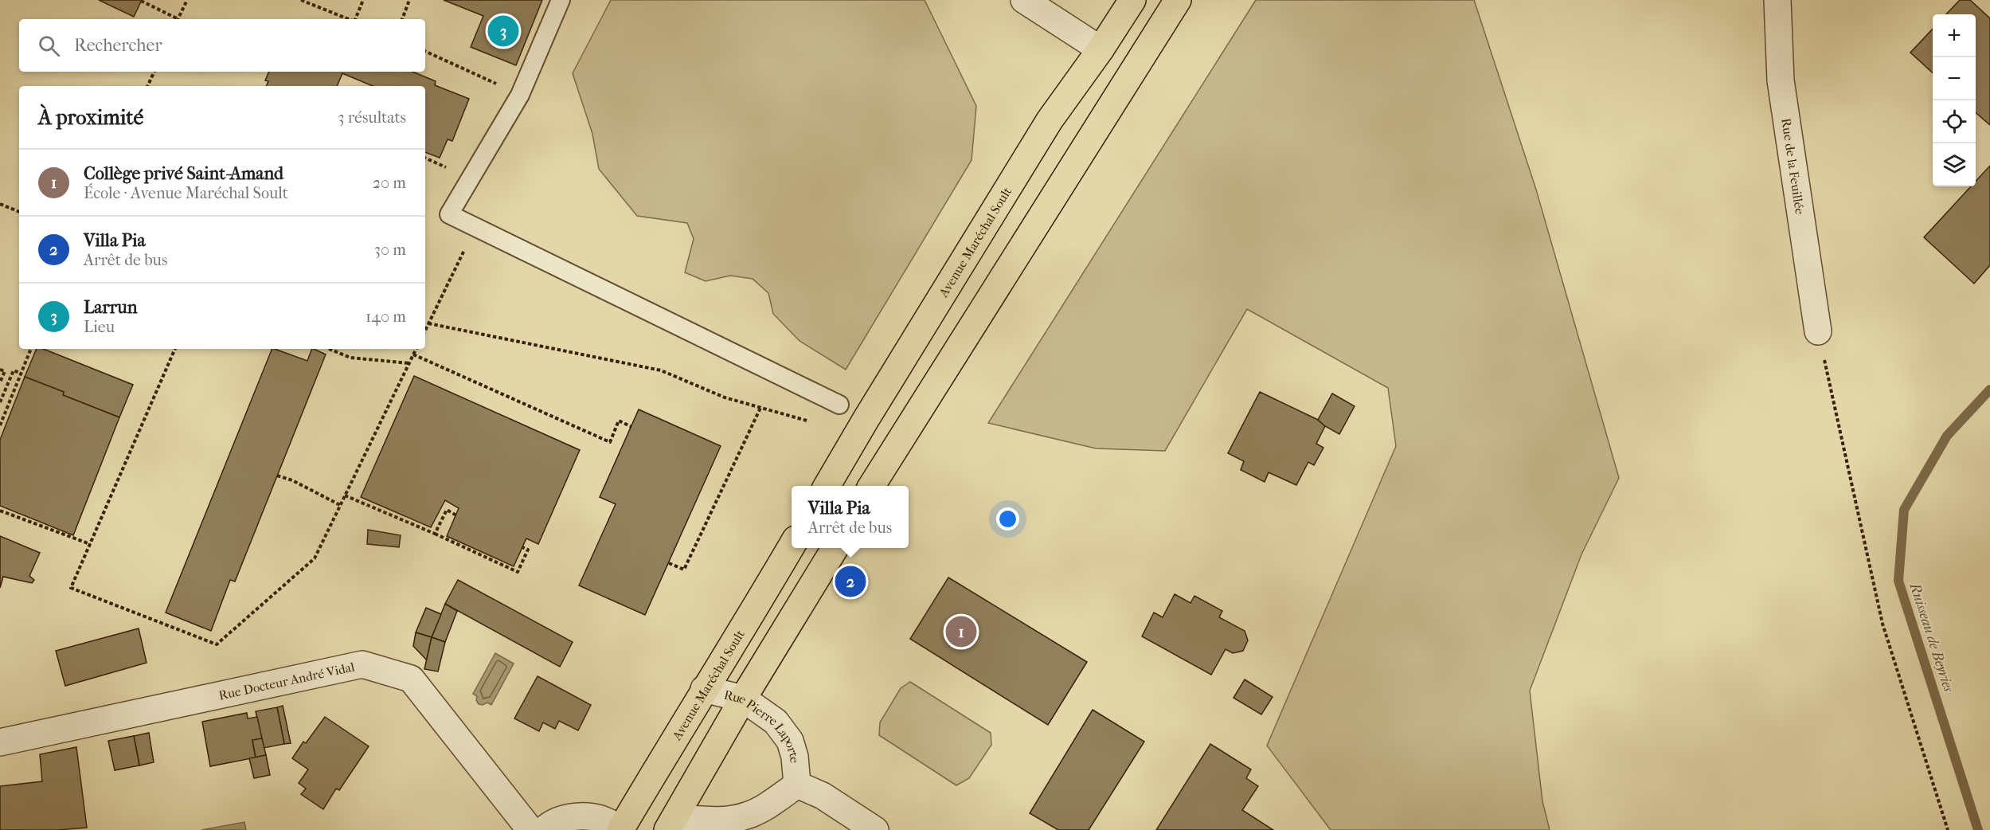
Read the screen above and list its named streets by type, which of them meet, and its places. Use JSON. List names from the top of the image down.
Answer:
{
  "streets": {
    "main road": ["Avenue Maréchal Soult"],
    "street": ["Rue de la Feuillée", "Rue Docteur André Vidal", "Rue Pierre Laporte"]
  },
  "crossings": [
    ["Avenue Maréchal Soult", "Rue Pierre Laporte"]
  ],
  "water": ["Ruisseau de Beyries"],
  "page": {
    "pins": ["3", "2", "1"],
    "map_buttons": ["+", "−"],
    "search": "Rechercher",
    "heading": ["À proximité", "3 résultats"],
    "list": [
      {
        "mark": "1",
        "name": "Collège privé Saint-Amand",
        "note": "École · Avenue Maréchal Soult",
        "value": "20 m"
      },
      {
        "mark": "2",
        "name": "Villa Pia",
        "note": "Arrêt de bus",
        "value": "30 m"
      },
      {
        "mark": "3",
        "name": "Larrun",
        "note": "Lieu",
        "value": "140 m"
      }
    ],
    "popup": ["Villa Pia", "Arrêt de bus"]
  }
}
